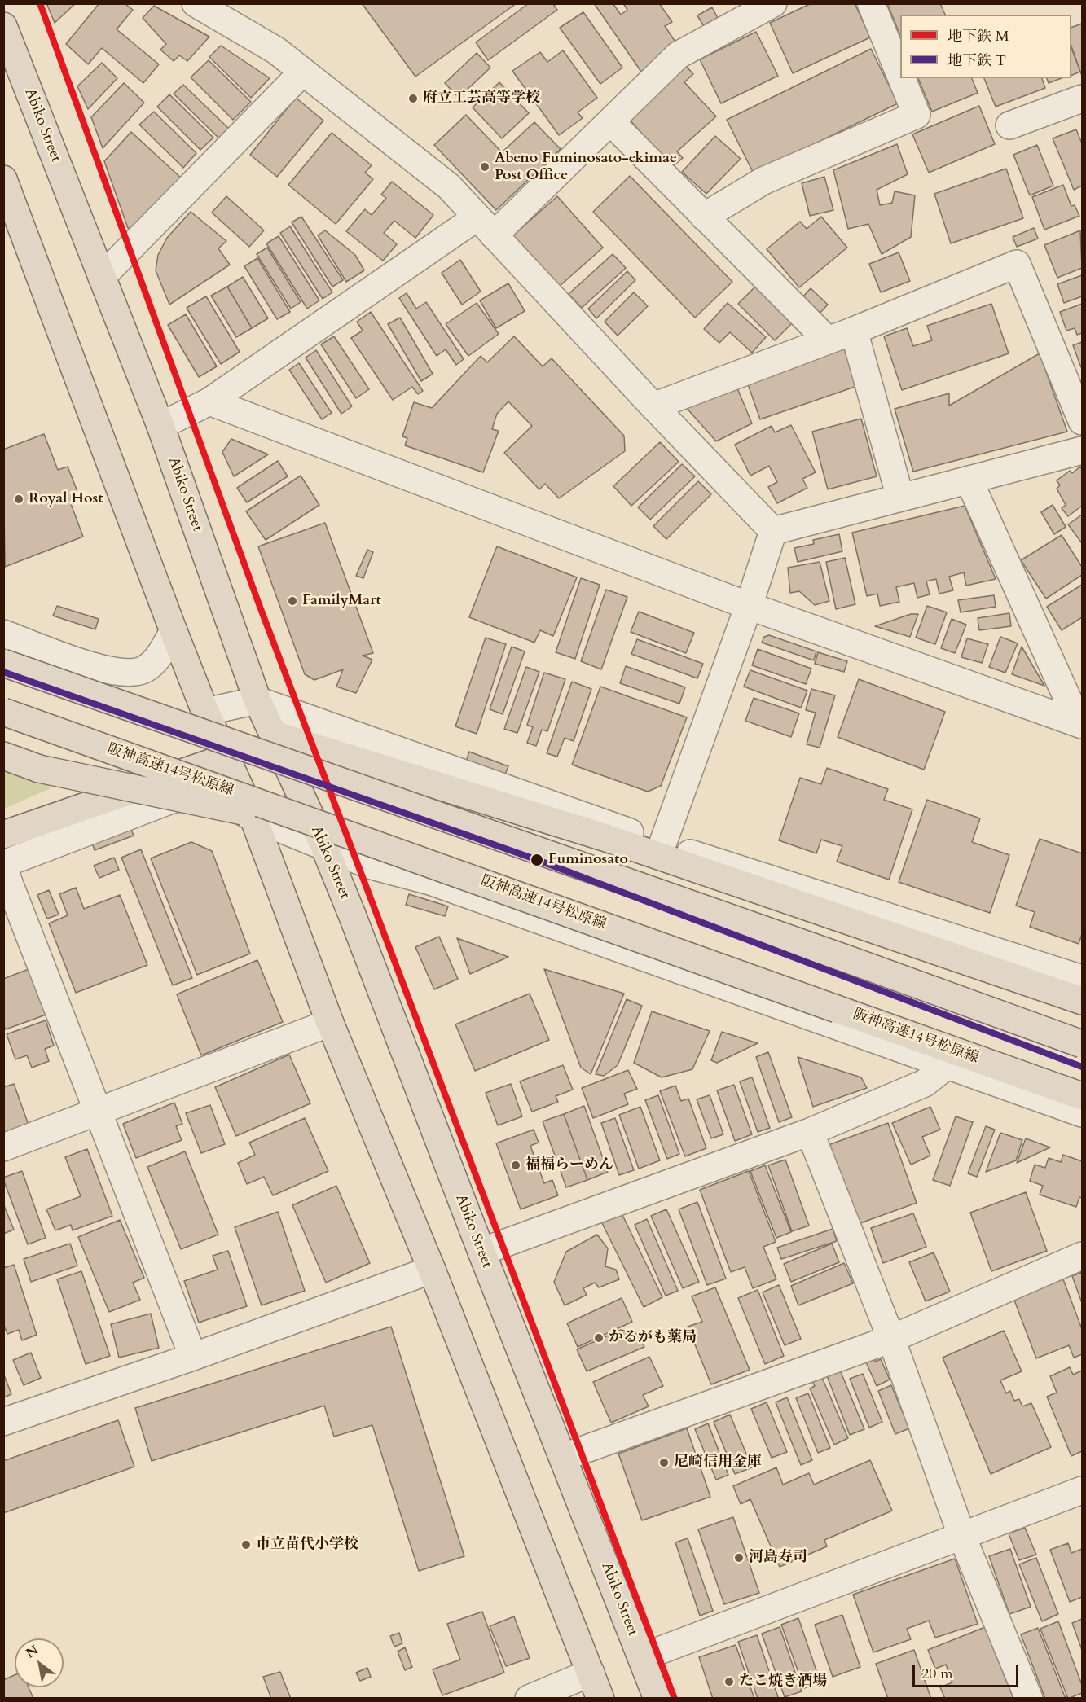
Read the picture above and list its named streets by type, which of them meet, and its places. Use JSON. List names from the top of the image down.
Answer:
{
  "streets": {
    "main road": ["Abiko Street", "阪神高速14号松原線"]
  },
  "crossings": [
    ["Abiko Street", "阪神高速14号松原線"]
  ],
  "places": [
    "府立工芸高等学校",
    "Abeno Fuminosato-ekimae Post Office",
    "Royal Host",
    "FamilyMart",
    "Fuminosato",
    "福福らーめん",
    "かるがも薬局",
    "尼崎信用金庫",
    "市立苗代小学校",
    "河島寿司",
    "たこ焼き酒場"
  ],
  "lines": ["metro line M", "metro line T"],
  "legend": ["地下鉄 M", "地下鉄 T"],
  "scale_bar": "20 m",
  "north": "top left"
}
